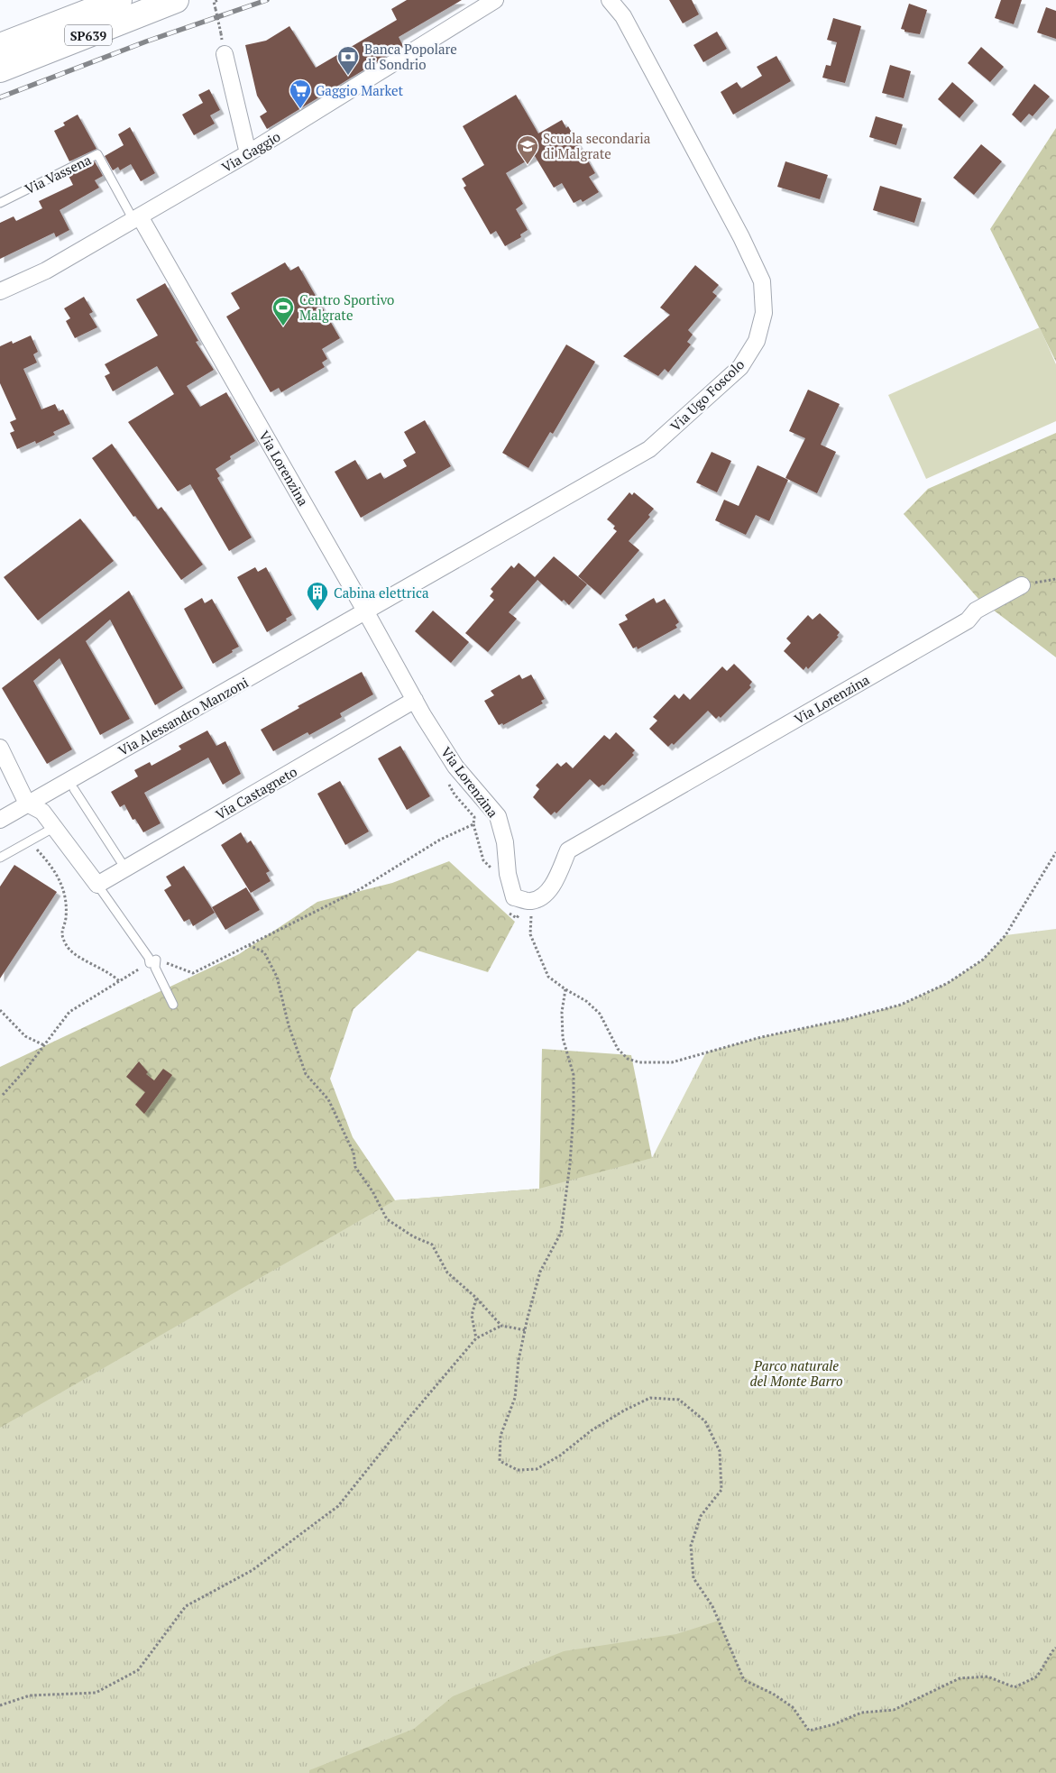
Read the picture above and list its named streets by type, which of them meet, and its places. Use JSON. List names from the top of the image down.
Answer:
{
  "streets": {
    "main road": ["SP639"],
    "street": [
      "Via Gaggio",
      "Via Ugo Foscolo",
      "Via Lorenzina",
      "Via Alessandro Manzoni",
      "Via Castagneto"
    ],
    "lane": ["Via Vassena"]
  },
  "crossings": [
    ["Via Gaggio", "Via Vassena"],
    ["Via Gaggio", "Via Lorenzina"],
    ["Via Vassena", "Via Lorenzina"],
    ["Via Ugo Foscolo", "Via Lorenzina"],
    ["Via Ugo Foscolo", "Via Alessandro Manzoni"],
    ["Via Lorenzina", "Via Alessandro Manzoni"],
    ["Via Lorenzina", "Via Castagneto"]
  ],
  "parks": ["Parco naturale del Monte Barro"],
  "places": {
    "bank": ["Banca Popolare di Sondrio"],
    "supermarket": ["Gaggio Market"],
    "school or university": ["Scuola secondaria di Malgrate"],
    "sports": ["Centro Sportivo Malgrate"],
    "building": ["Cabina elettrica"]
  }
}
